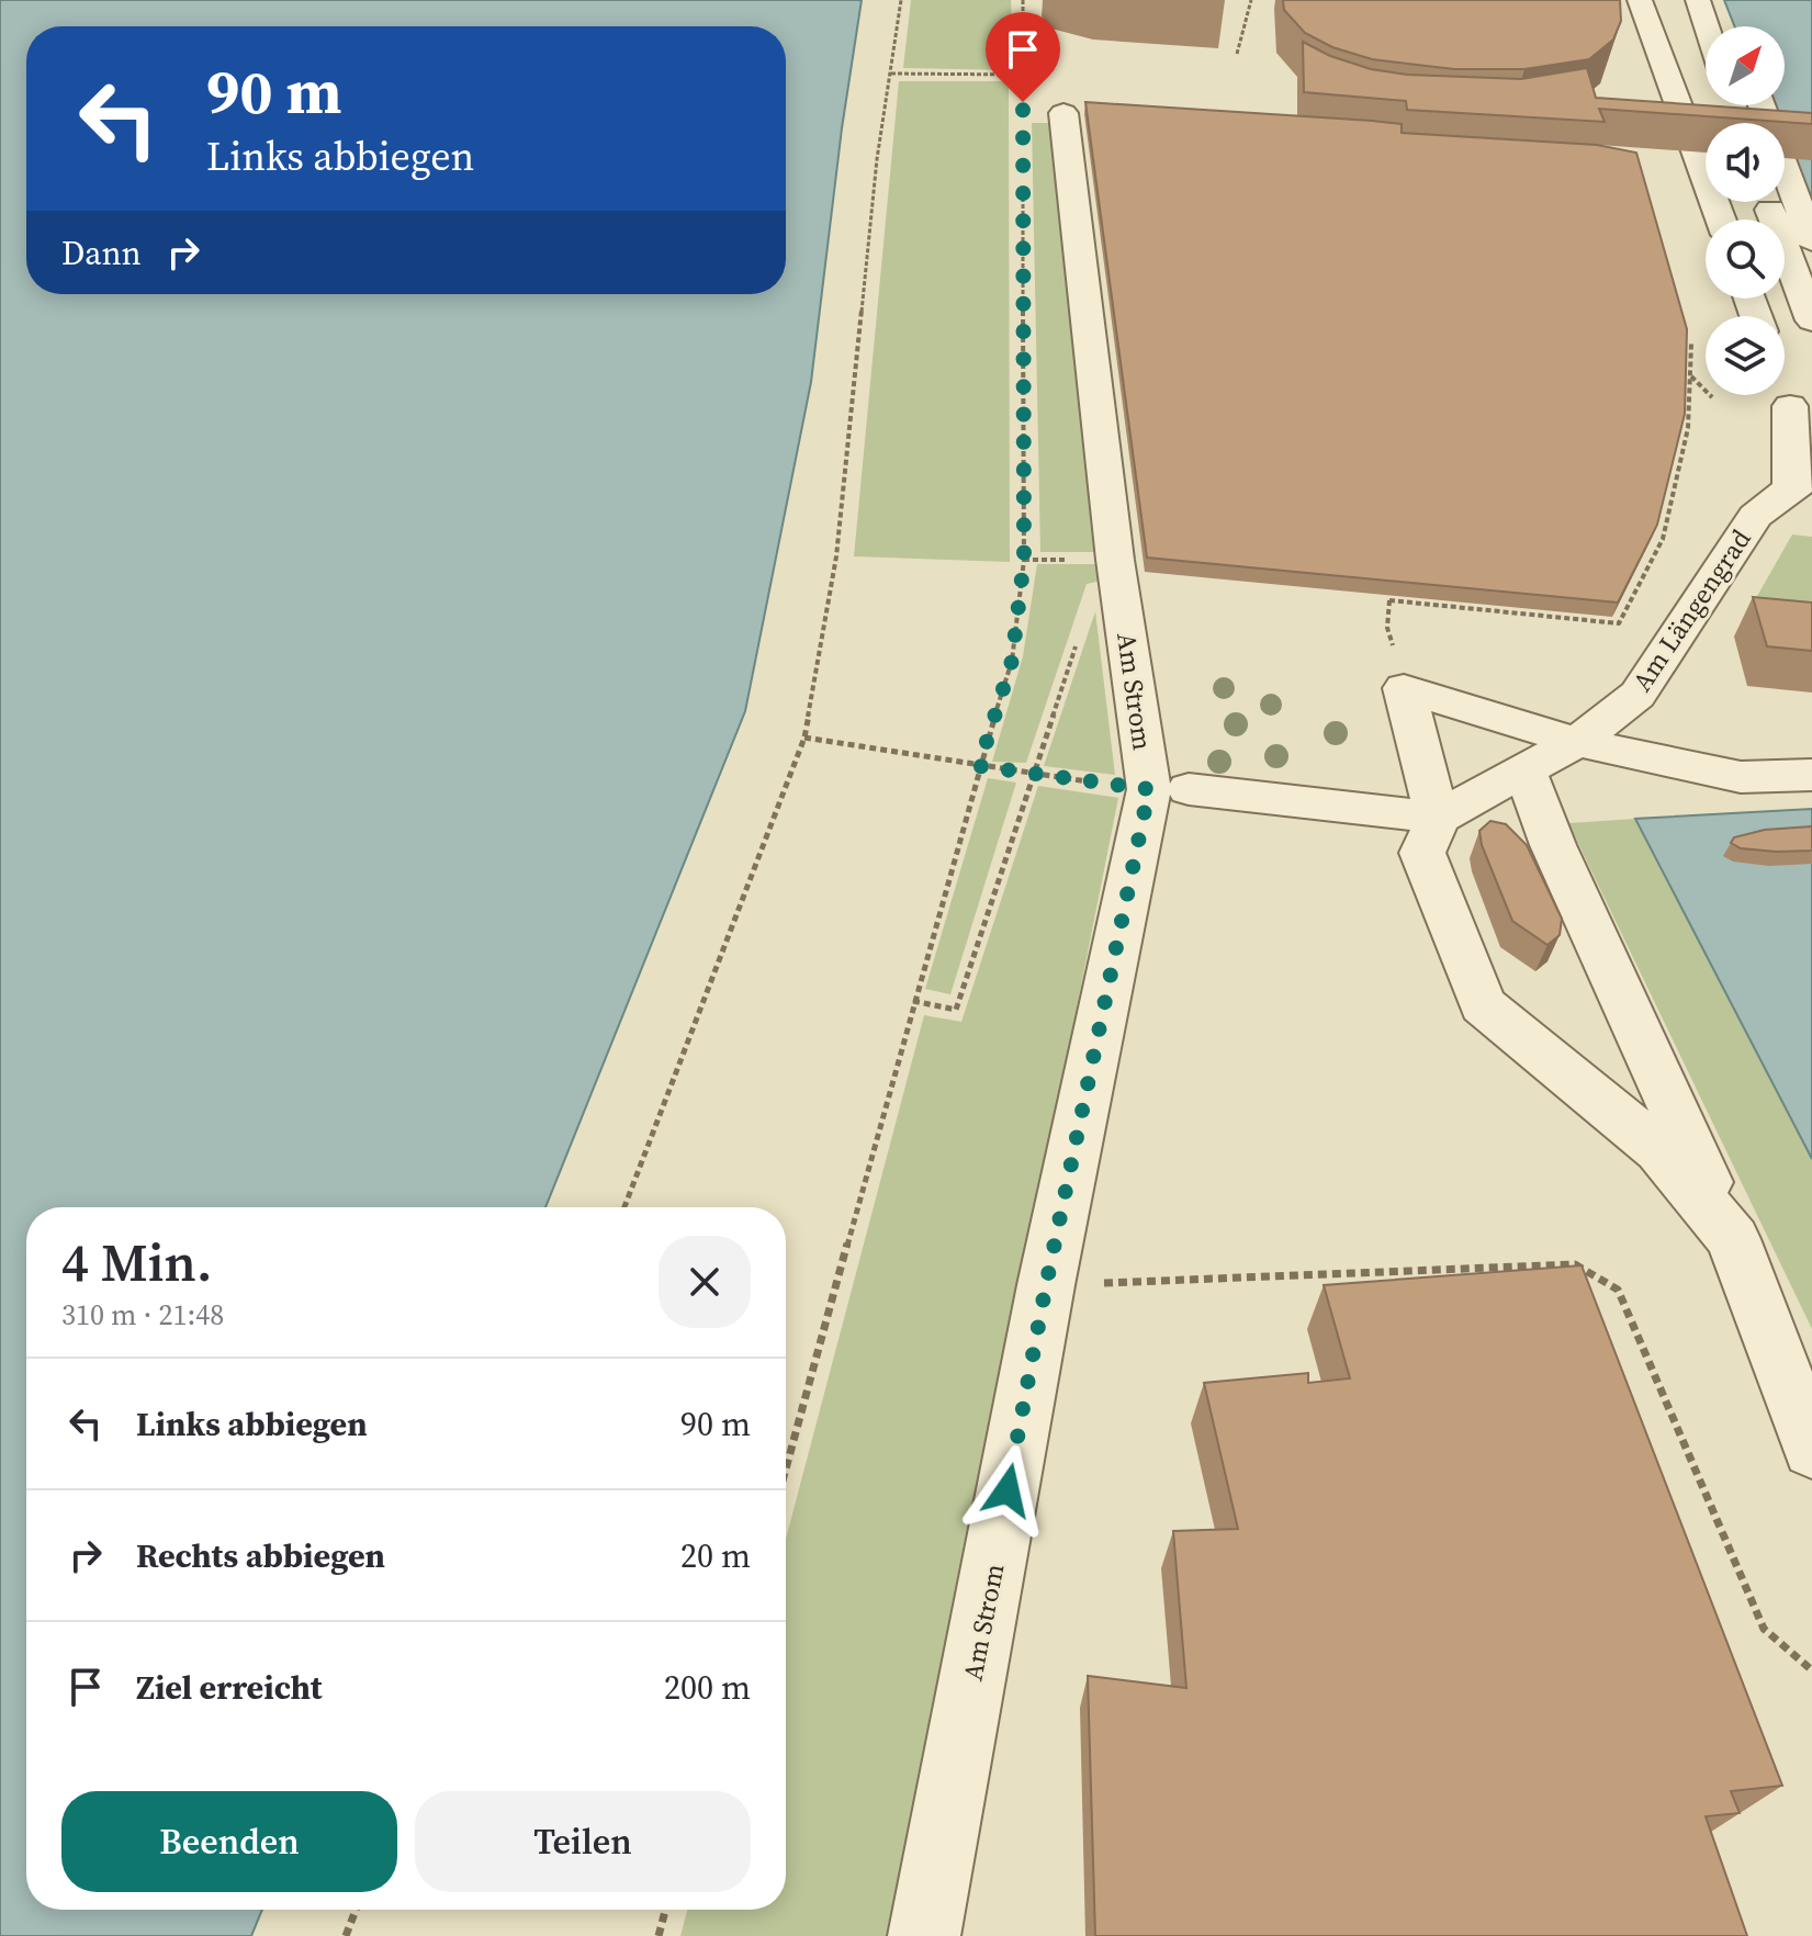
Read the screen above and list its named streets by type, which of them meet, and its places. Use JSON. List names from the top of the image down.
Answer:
{
  "streets": {
    "street": ["Am Längengrad", "Am Strom"]
  },
  "north": "top right",
  "page": {
    "turn": ["90 m", "Links abbiegen"],
    "then": "Dann",
    "heading": ["4 Min.", "310 m · 21:48"],
    "list": [
      {
        "name": "Links abbiegen",
        "value": "90 m"
      },
      {
        "name": "Rechts abbiegen",
        "value": "20 m"
      },
      {
        "name": "Ziel erreicht",
        "value": "200 m"
      }
    ],
    "buttons": ["Beenden", "Teilen"]
  }
}
